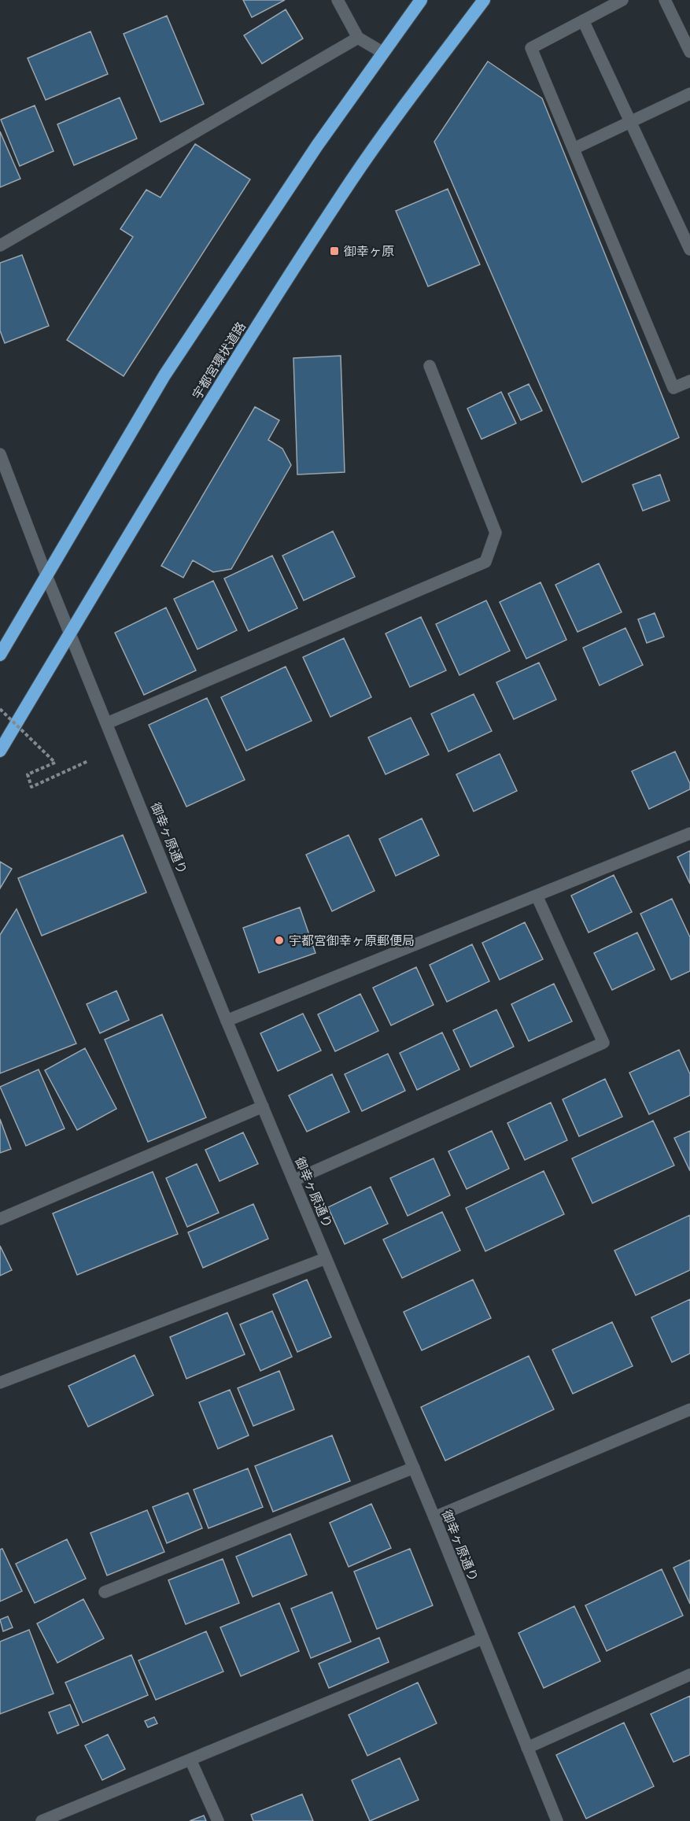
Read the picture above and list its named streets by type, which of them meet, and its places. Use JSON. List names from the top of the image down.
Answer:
{
  "streets": {
    "highway": ["宇都宮環状道路"],
    "street": ["御幸ヶ原通り"]
  },
  "crossings": [
    ["宇都宮環状道路", "御幸ヶ原通り"]
  ],
  "places": {
    "transit": ["御幸ヶ原"],
    "other": ["宇都宮御幸ヶ原郵便局"]
  }
}
